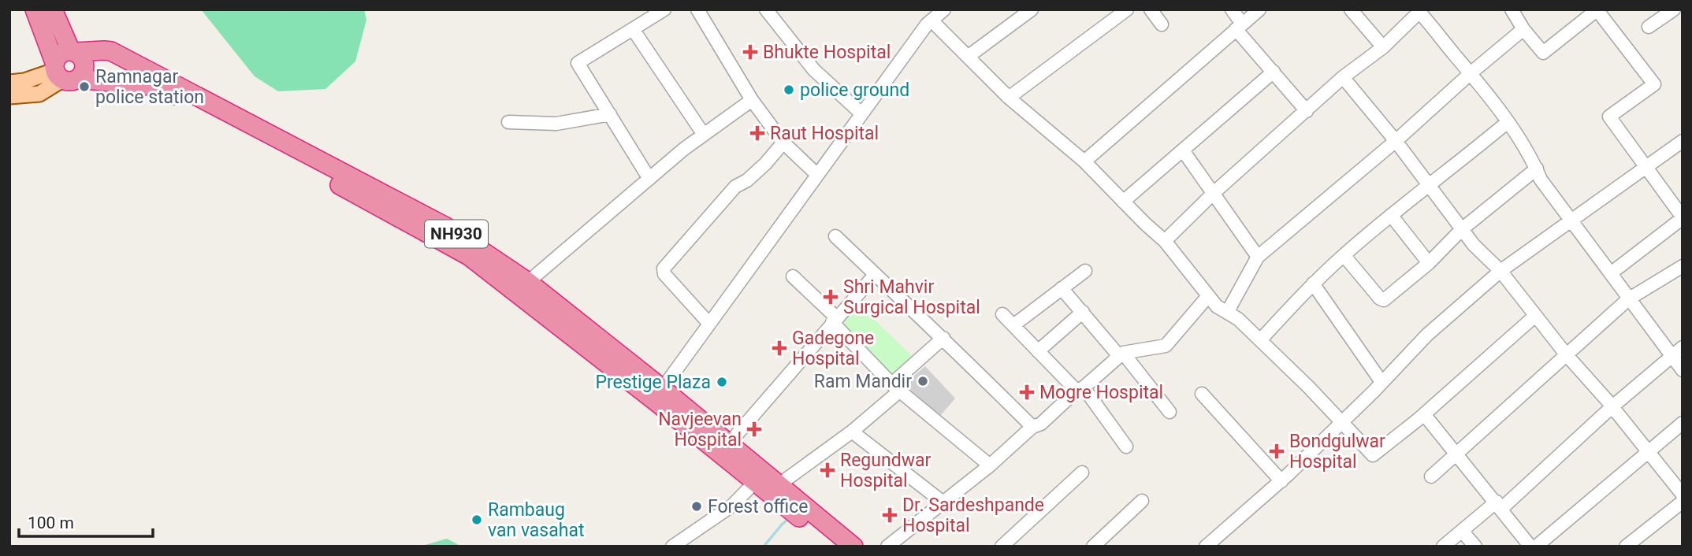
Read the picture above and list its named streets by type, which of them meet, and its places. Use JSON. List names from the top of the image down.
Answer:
{
  "streets": {
    "highway": ["NH930"]
  },
  "places": {
    "health": [
      "Bhukte Hospital",
      "Raut Hospital",
      "Shri Mahvir Surgical Hospital",
      "Gadegone Hospital",
      "Mogre Hospital",
      "Navjeevan Hospital",
      "Bondgulwar Hospital",
      "Regundwar Hospital",
      "Dr. Sardeshpande Hospital"
    ],
    "other": [
      "Ramnagar police station",
      "police ground",
      "Ram Mandir",
      "Prestige Plaza",
      "Forest office",
      "Rambaug van vasahat"
    ]
  },
  "scale_bar": "100 m"
}
